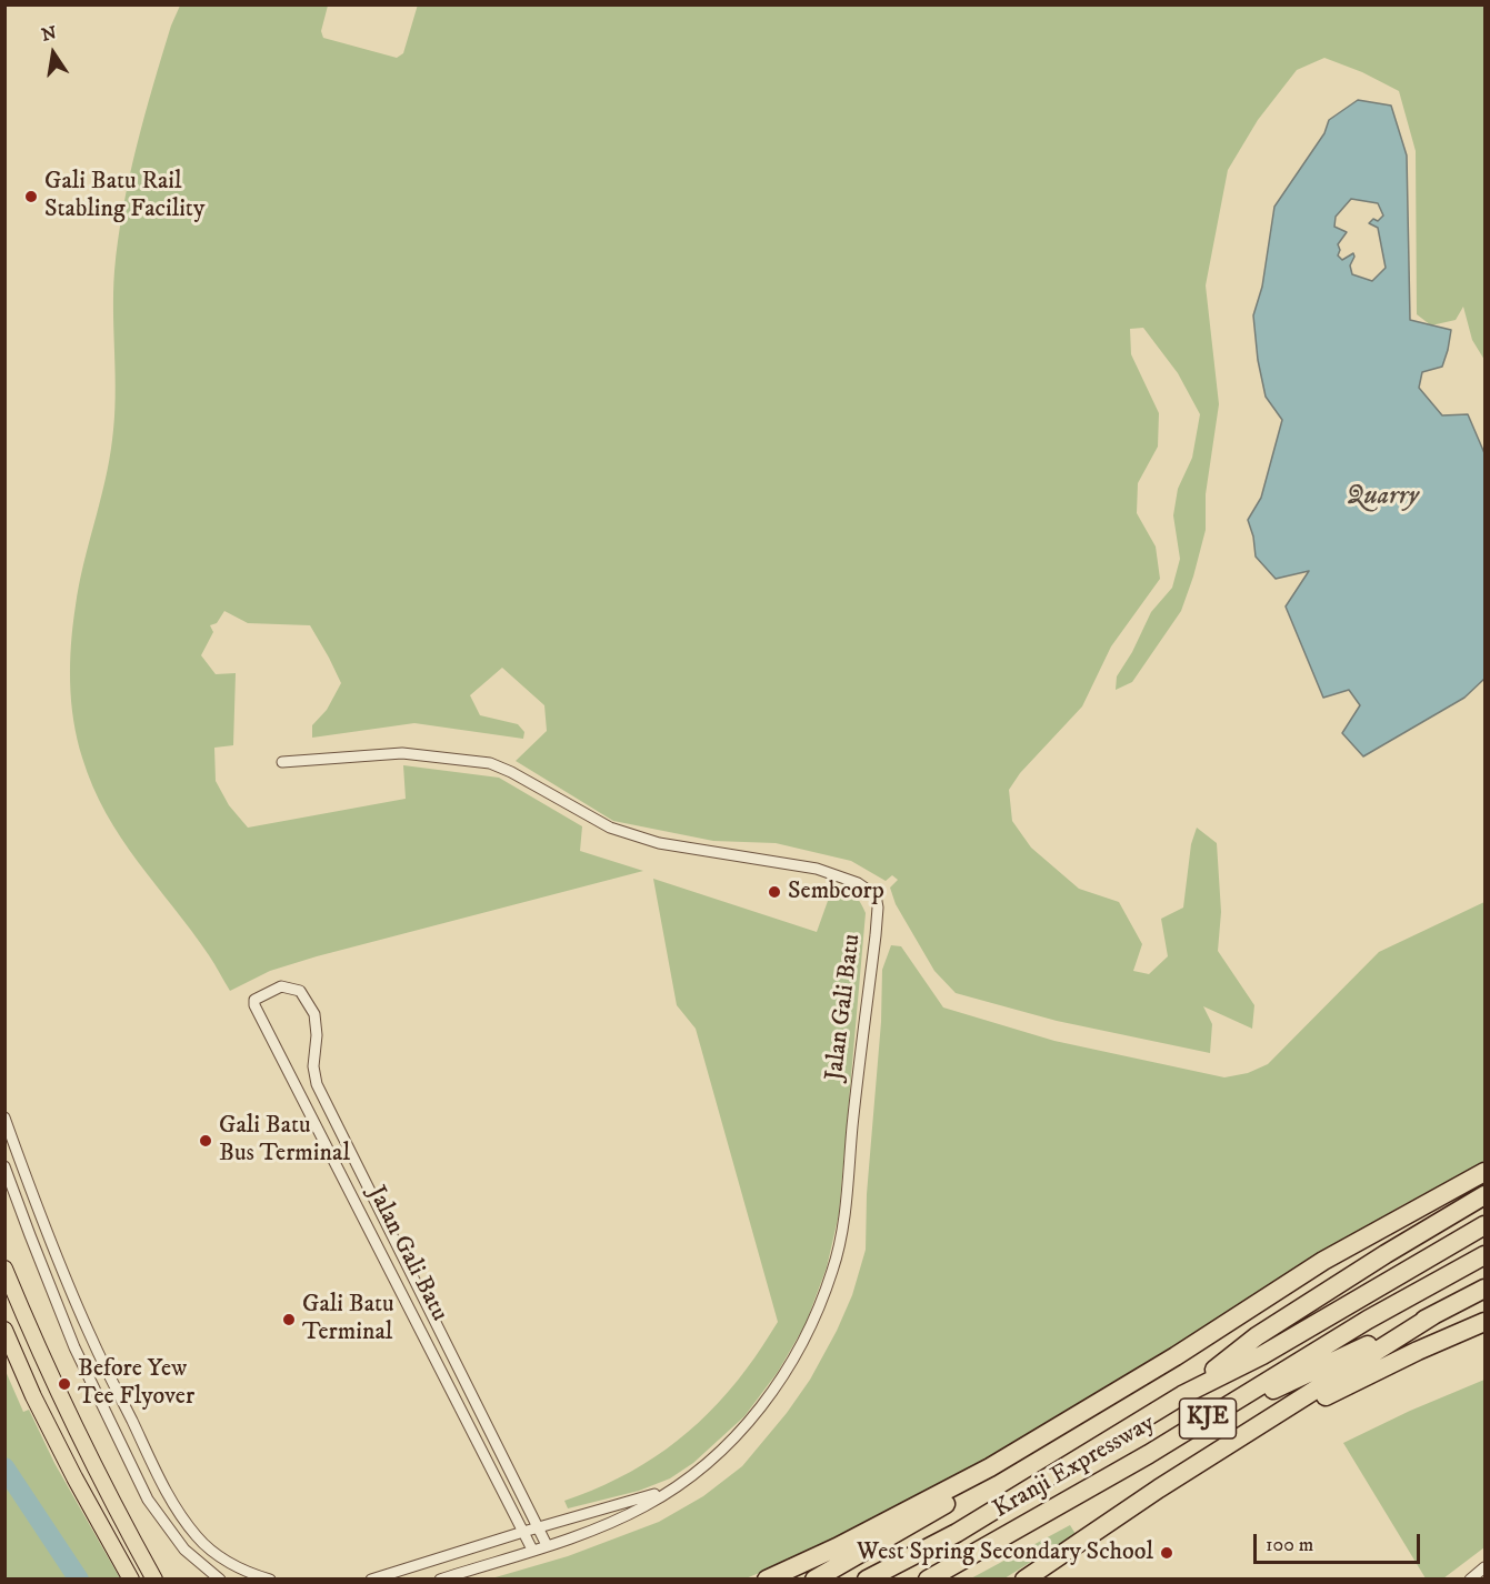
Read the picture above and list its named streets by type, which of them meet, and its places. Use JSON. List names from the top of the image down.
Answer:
{
  "streets": {
    "highway": ["KJE", "Kranji Expressway"],
    "street": ["Jalan Gali Batu"]
  },
  "crossings": [
    ["KJE", "Kranji Expressway"]
  ],
  "water": ["Quarry"],
  "places": [
    "Gali Batu Rail Stabling Facility",
    "Sembcorp",
    "Gali Batu Bus Terminal",
    "Gali Batu Terminal",
    "Before Yew Tee Flyover",
    "West Spring Secondary School"
  ],
  "scale_bar": "100 m",
  "north": "top"
}
